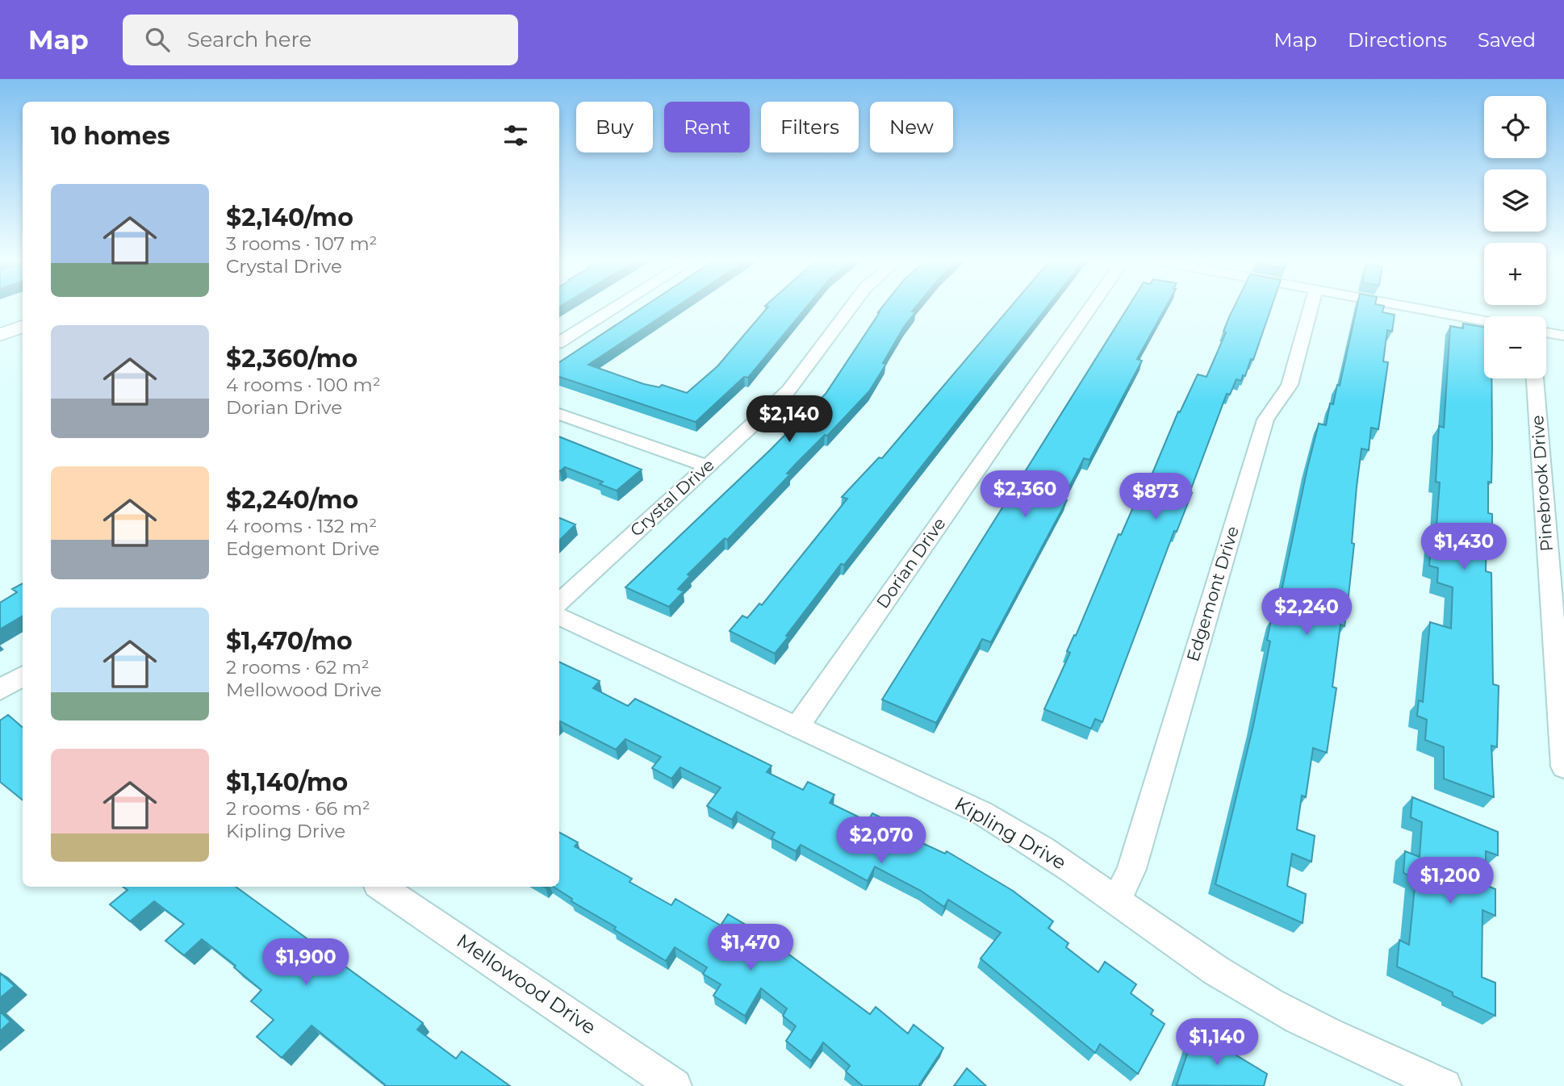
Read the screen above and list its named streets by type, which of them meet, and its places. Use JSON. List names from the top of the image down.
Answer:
{
  "streets": {
    "street": [
      "Pinebrook Drive",
      "Crystal Drive",
      "Dorian Drive",
      "Edgemont Drive",
      "Kipling Drive",
      "Mellowood Drive"
    ]
  },
  "crossings": [
    ["Dorian Drive", "Kipling Drive"],
    ["Edgemont Drive", "Kipling Drive"]
  ],
  "page": {
    "header": "Map",
    "search": "Search here",
    "nav": ["Map", "Directions", "Saved"],
    "map_buttons": ["+", "−"],
    "chip": [
      "Buy",
      "Rent",
      "Filters",
      "New"
    ],
    "heading": "10 homes",
    "list": [
      {
        "name": "$2,140/mo",
        "note": "3 rooms · 107 m² · Crystal Drive"
      },
      {
        "name": "$2,360/mo",
        "note": "4 rooms · 100 m² · Dorian Drive"
      },
      {
        "name": "$2,240/mo",
        "note": "4 rooms · 132 m² · Edgemont Drive"
      },
      {
        "name": "$1,470/mo",
        "note": "2 rooms · 62 m² · Mellowood Drive"
      },
      {
        "name": "$1,140/mo",
        "note": "2 rooms · 66 m² · Kipling Drive"
      }
    ],
    "price": [
      "$2,140",
      "$2,360",
      "$873",
      "$1,430",
      "$2,240",
      "$2,070",
      "$1,200",
      "$1,470",
      "$1,900",
      "$1,140"
    ]
  }
}
